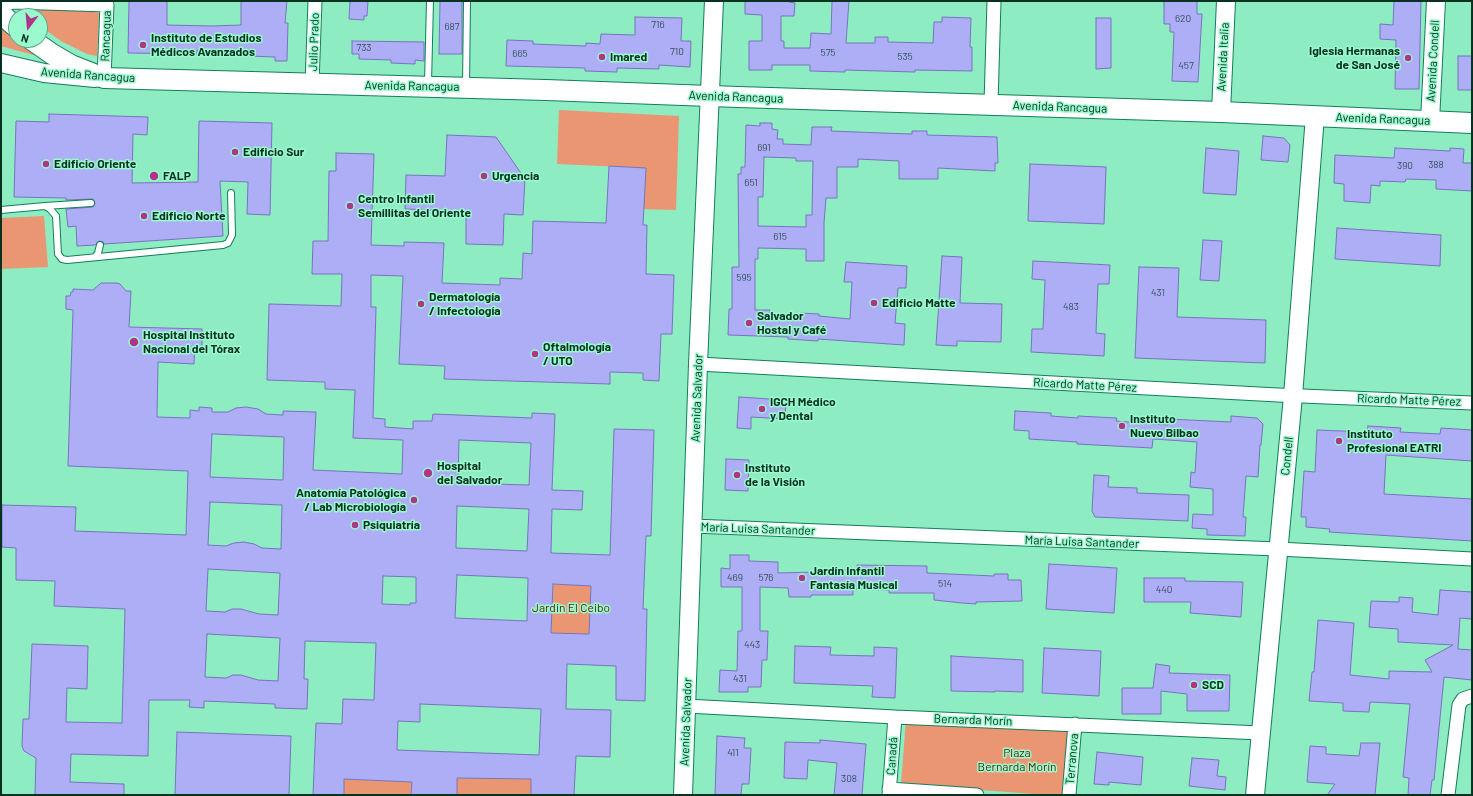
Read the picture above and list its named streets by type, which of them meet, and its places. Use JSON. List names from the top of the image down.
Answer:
{
  "streets": {
    "main road": ["Avenida Rancagua"],
    "street": [
      "Rancagua",
      "Julio Prado",
      "Avenida Italia",
      "Avenida Condell",
      "Ricardo Matte Pérez",
      "Avenida Salvador",
      "Condell",
      "María Luisa Santander",
      "Bernarda Morín",
      "Canadá",
      "Terranova"
    ]
  },
  "crossings": [
    ["Rancagua", "Avenida Rancagua"],
    ["Julio Prado", "Avenida Rancagua"],
    ["Avenida Italia", "Avenida Rancagua"],
    ["Avenida Condell", "Avenida Rancagua"],
    ["Avenida Rancagua", "Avenida Salvador"],
    ["Avenida Rancagua", "Condell"],
    ["Ricardo Matte Pérez", "Avenida Salvador"],
    ["Ricardo Matte Pérez", "Condell"],
    ["Avenida Salvador", "María Luisa Santander"],
    ["Avenida Salvador", "Bernarda Morín"],
    ["Condell", "María Luisa Santander"],
    ["Condell", "Bernarda Morín"],
    ["Bernarda Morín", "Canadá"],
    ["Bernarda Morín", "Terranova"]
  ],
  "parks": ["Jardin El Ceibo", "Plaza Bernarda Morín"],
  "places": [
    "Instituto de Estudios Médicos Avanzados",
    "Imared",
    "Iglesia Hermanas de San José",
    "Edificio Sur",
    "Edificio Oriente",
    "FALP",
    "Urgencia",
    "Centro Infantil Semillitas del Oriente",
    "Edificio Norte",
    "Edificio Matte",
    "Dermatología / Infectología",
    "Salvador Hostal y Café",
    "Hospital Instituto Nacional del Tórax",
    "Oftalmología / UTO",
    "IGCH Médico y Dental",
    "Instituto Nuevo Bilbao",
    "Instituto Profesional EATRI",
    "Hospital del Salvador",
    "Instituto de la Visión",
    "Anatomía Patológica / Lab Microbiología",
    "Psiquiatría",
    "Jardín Infantil Fantasía Musical",
    "SCD"
  ],
  "house_numbers": [
    "620",
    "716",
    "687",
    "733",
    "710",
    "575",
    "665",
    "535",
    "457",
    "691",
    "388",
    "390",
    "651",
    "615",
    "595",
    "431",
    "483",
    "469",
    "576",
    "514",
    "440",
    "443",
    "431",
    "411",
    "308"
  ],
  "north": "bottom"
}
